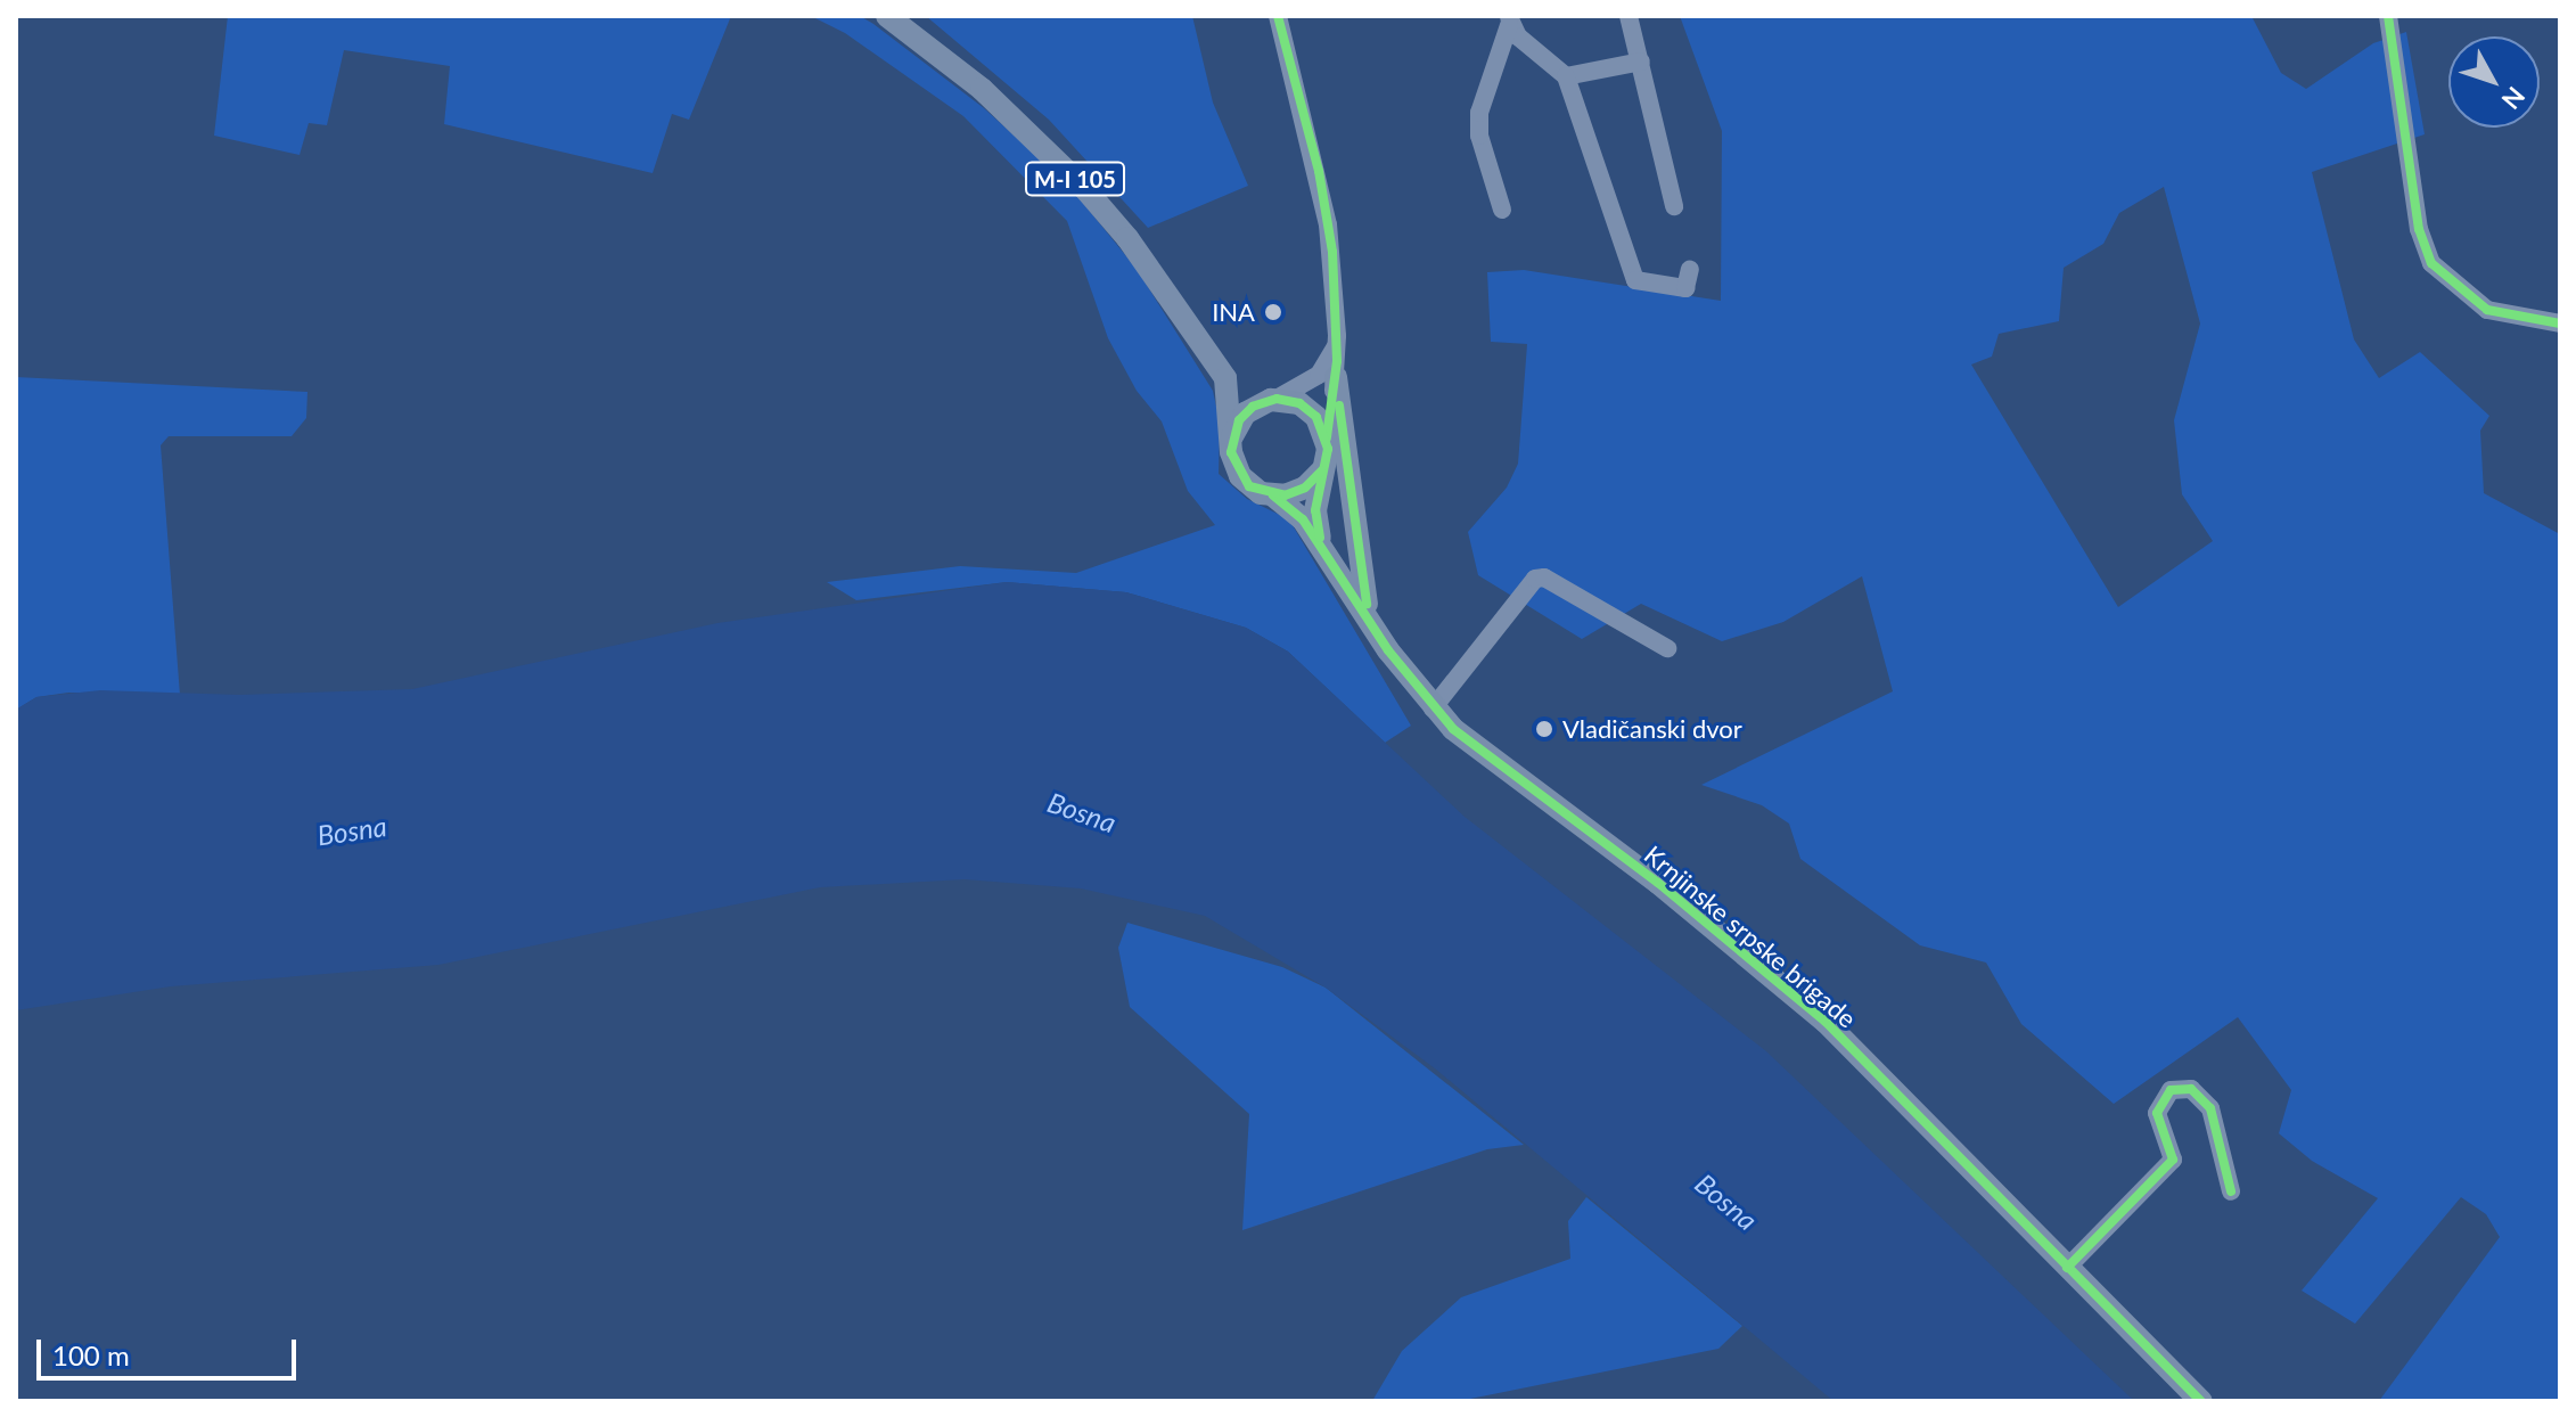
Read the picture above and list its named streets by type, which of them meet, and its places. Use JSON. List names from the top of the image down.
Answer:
{
  "streets": {
    "main road": ["M-I 105", "Krnjinske srpske brigade"]
  },
  "crossings": [
    ["M-I 105", "Krnjinske srpske brigade"]
  ],
  "water": ["Bosna"],
  "places": ["INA", "Vladičanski dvor"],
  "scale_bar": "100 m",
  "north": "bottom right"
}
